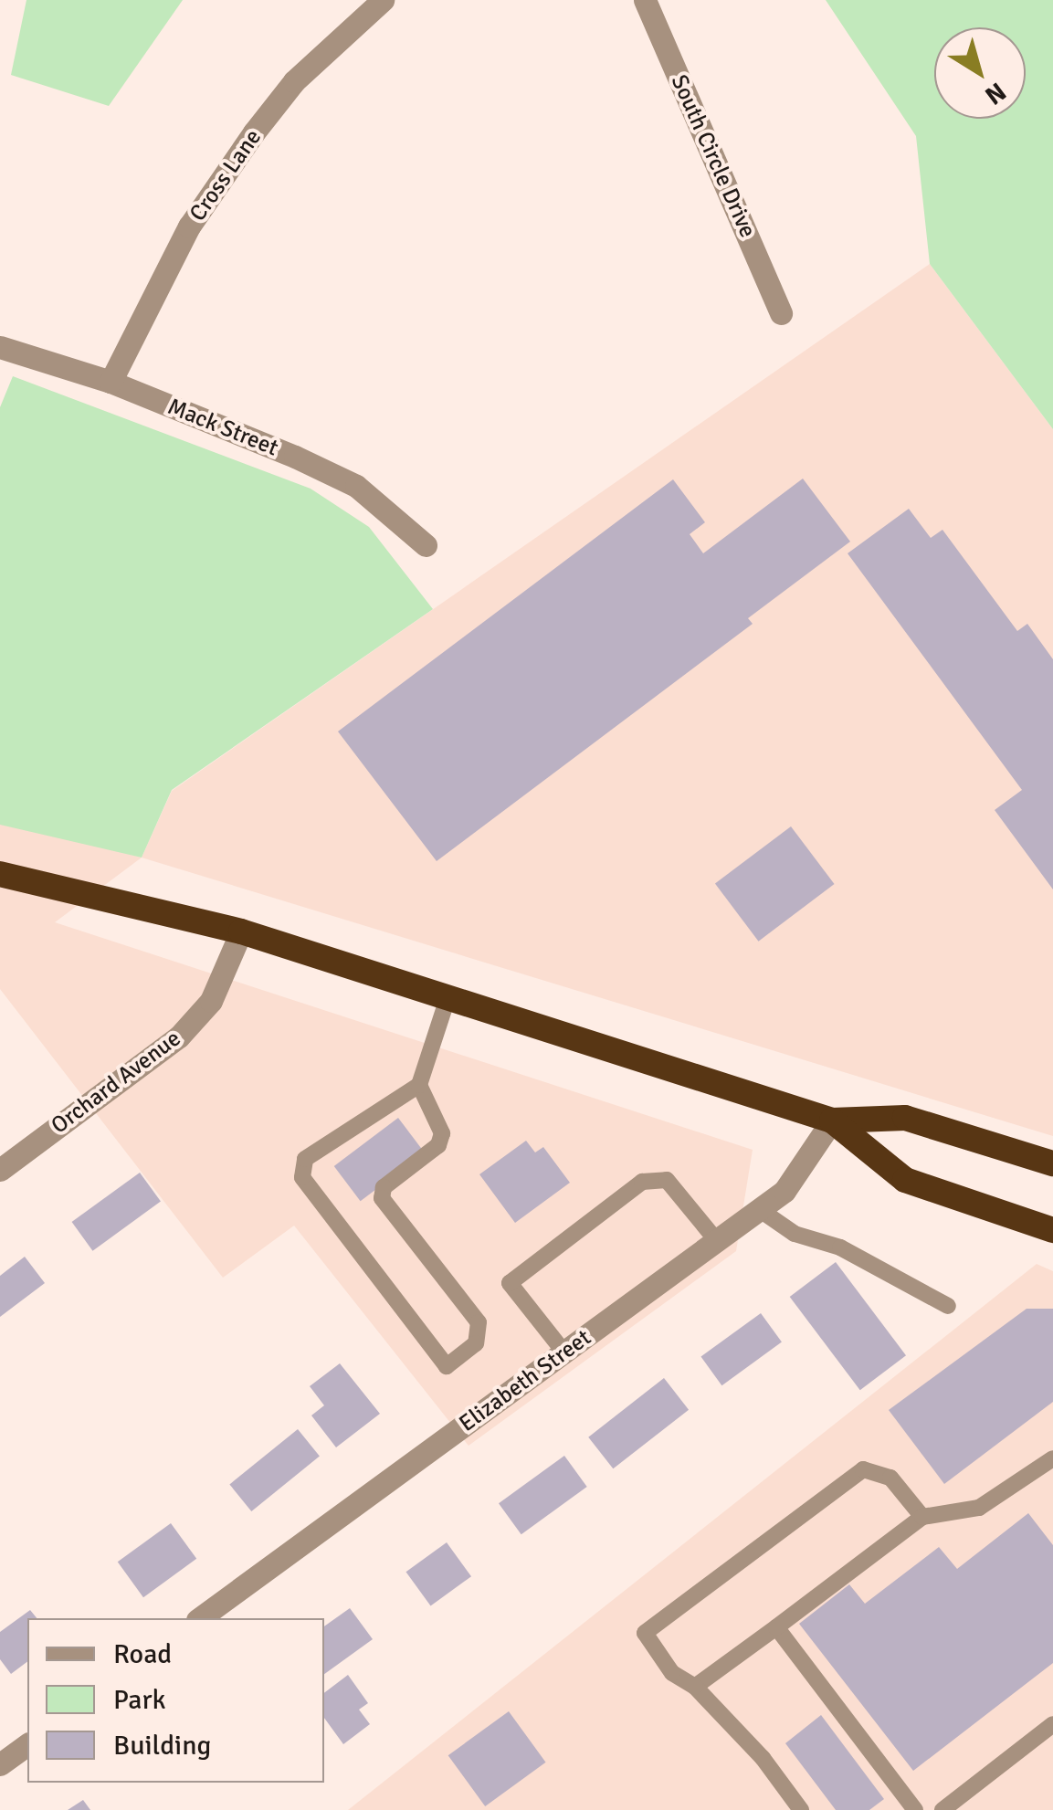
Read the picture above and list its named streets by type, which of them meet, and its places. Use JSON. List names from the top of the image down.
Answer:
{
  "streets": {
    "street": [
      "South Circle Drive",
      "Cross Lane",
      "Mack Street",
      "Orchard Avenue",
      "Elizabeth Street"
    ]
  },
  "crossings": [
    ["Cross Lane", "Mack Street"]
  ],
  "legend": ["Road", "Park", "Building"],
  "north": "bottom right"
}
